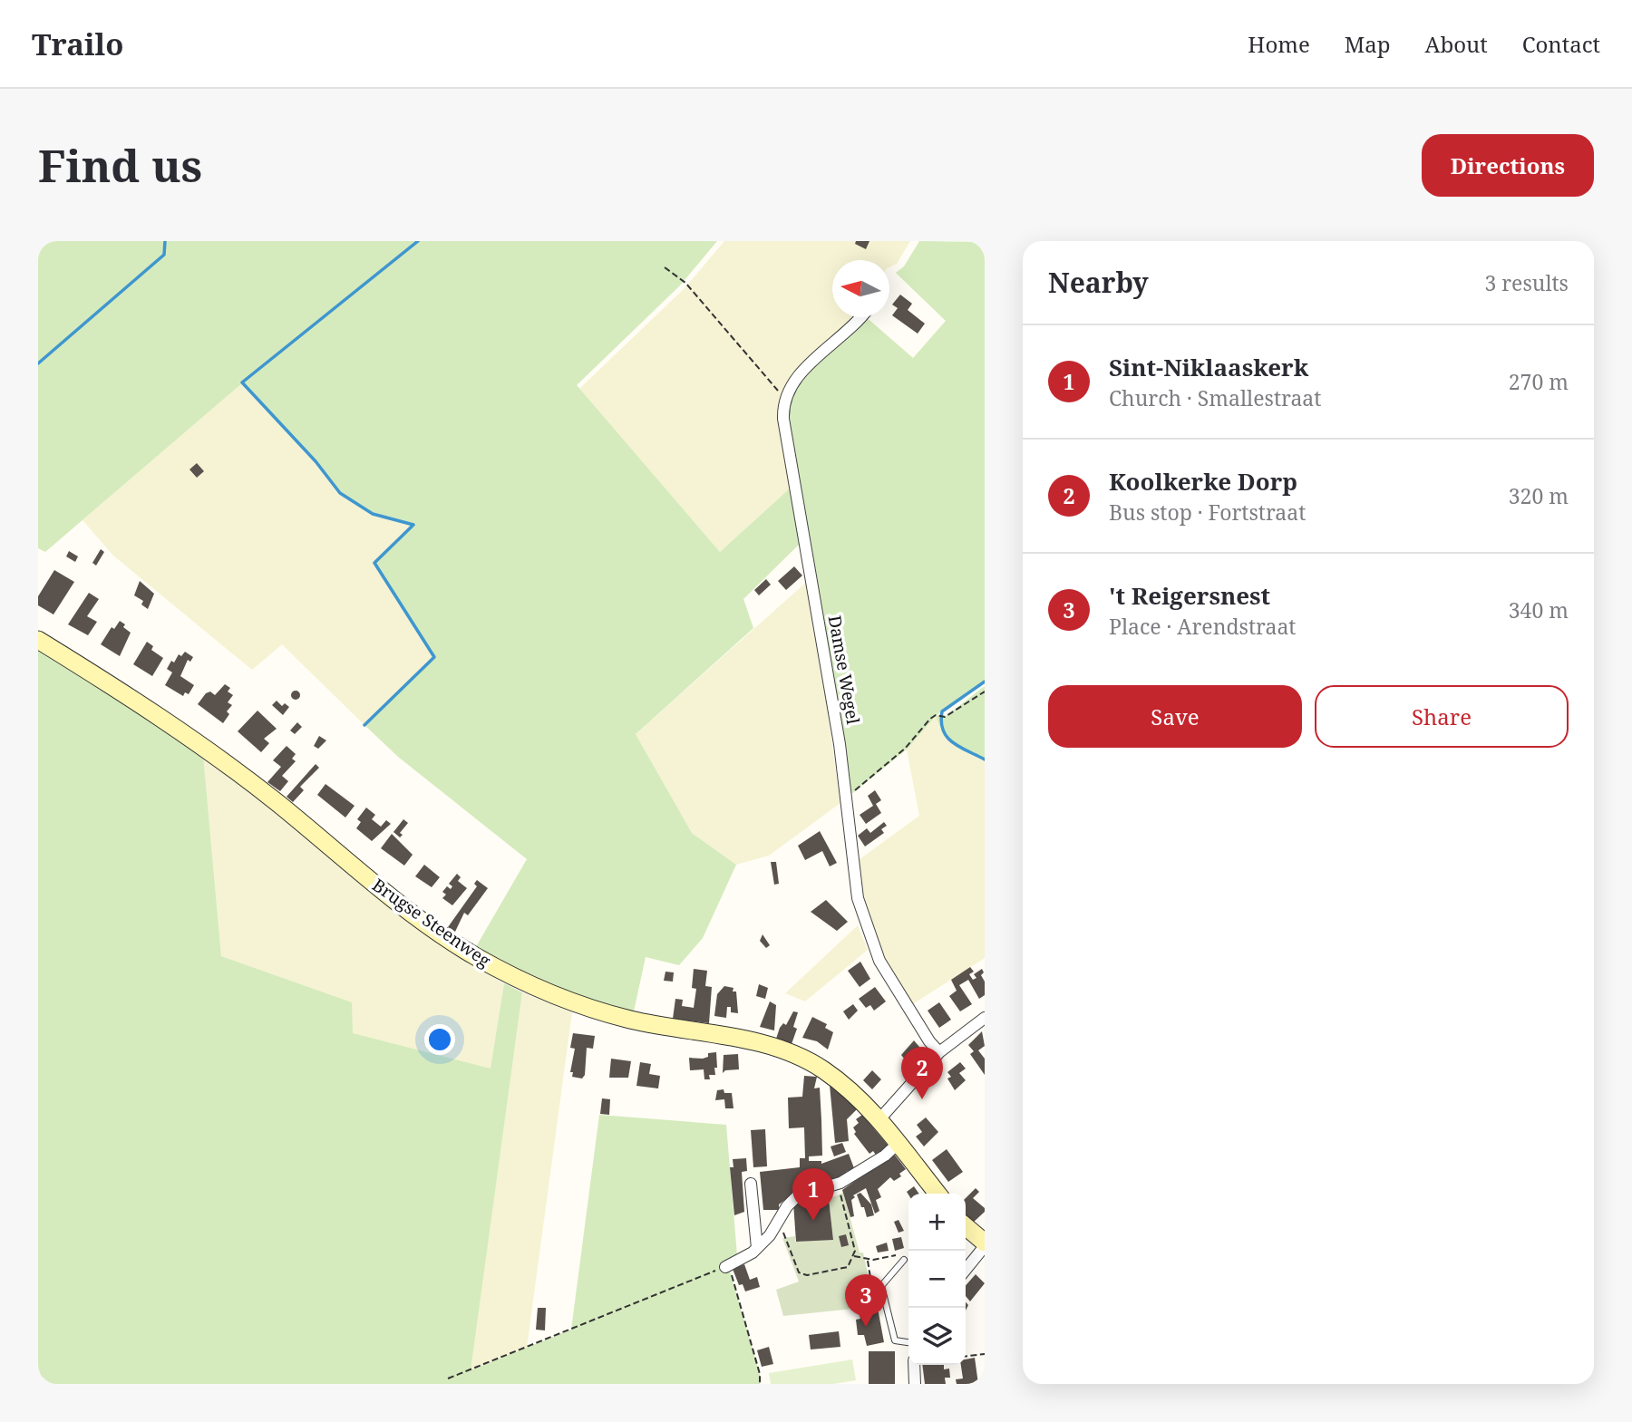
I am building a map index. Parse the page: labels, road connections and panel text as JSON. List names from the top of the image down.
{
  "streets": {
    "main road": ["Brugse Steenweg"],
    "street": ["Damse Wegel"]
  },
  "north": "left",
  "page": {
    "header": "Trailo",
    "nav": [
      "Home",
      "Map",
      "About",
      "Contact"
    ],
    "buttons": [
      "Directions",
      ["Save", "Share"]
    ],
    "title": "Find us",
    "heading": ["Nearby", "3 results"],
    "list": [
      {
        "mark": "1",
        "name": "Sint-Niklaaskerk",
        "note": "Church · Smallestraat",
        "value": "270 m"
      },
      {
        "mark": "2",
        "name": "Koolkerke Dorp",
        "note": "Bus stop · Fortstraat",
        "value": "320 m"
      },
      {
        "mark": "3",
        "name": "'t Reigersnest",
        "note": "Place · Arendstraat",
        "value": "340 m"
      }
    ],
    "pins": ["2", "1", "3"],
    "map_buttons": ["+", "−"]
  }
}
